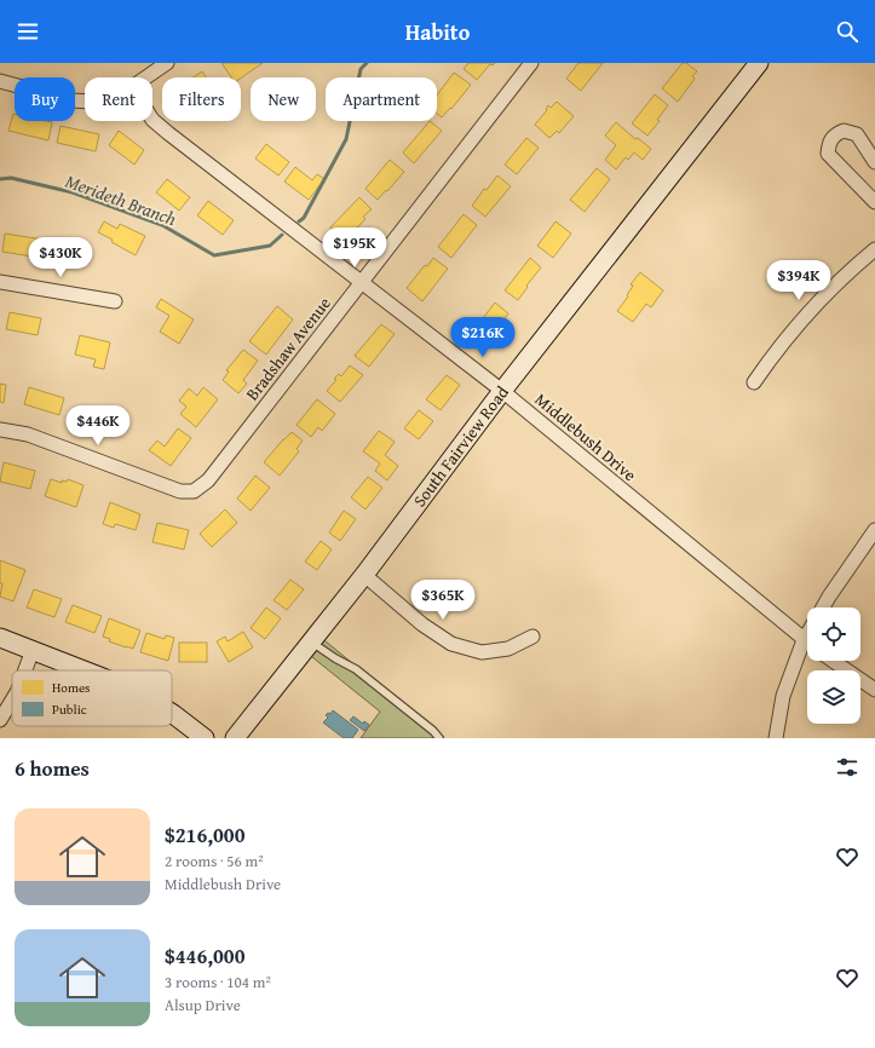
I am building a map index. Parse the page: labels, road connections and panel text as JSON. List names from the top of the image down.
{
  "streets": {
    "street": ["Bradshaw Avenue", "Middlebush Drive", "South Fairview Road"]
  },
  "crossings": [
    ["Bradshaw Avenue", "Middlebush Drive"],
    ["Middlebush Drive", "South Fairview Road"]
  ],
  "water": ["Merideth Branch"],
  "legend": ["Homes", "Public"],
  "page": {
    "header": "Habito",
    "chip": [
      "Buy",
      "Rent",
      "Filters",
      "New",
      "Apartment"
    ],
    "price": [
      "$195K",
      "$430K",
      "$394K",
      "$216K",
      "$446K",
      "$365K"
    ],
    "heading": "6 homes",
    "list": [
      {
        "name": "$216,000",
        "note": "2 rooms · 56 m² · Middlebush Drive"
      },
      {
        "name": "$446,000",
        "note": "3 rooms · 104 m² · Alsup Drive"
      }
    ]
  }
}
